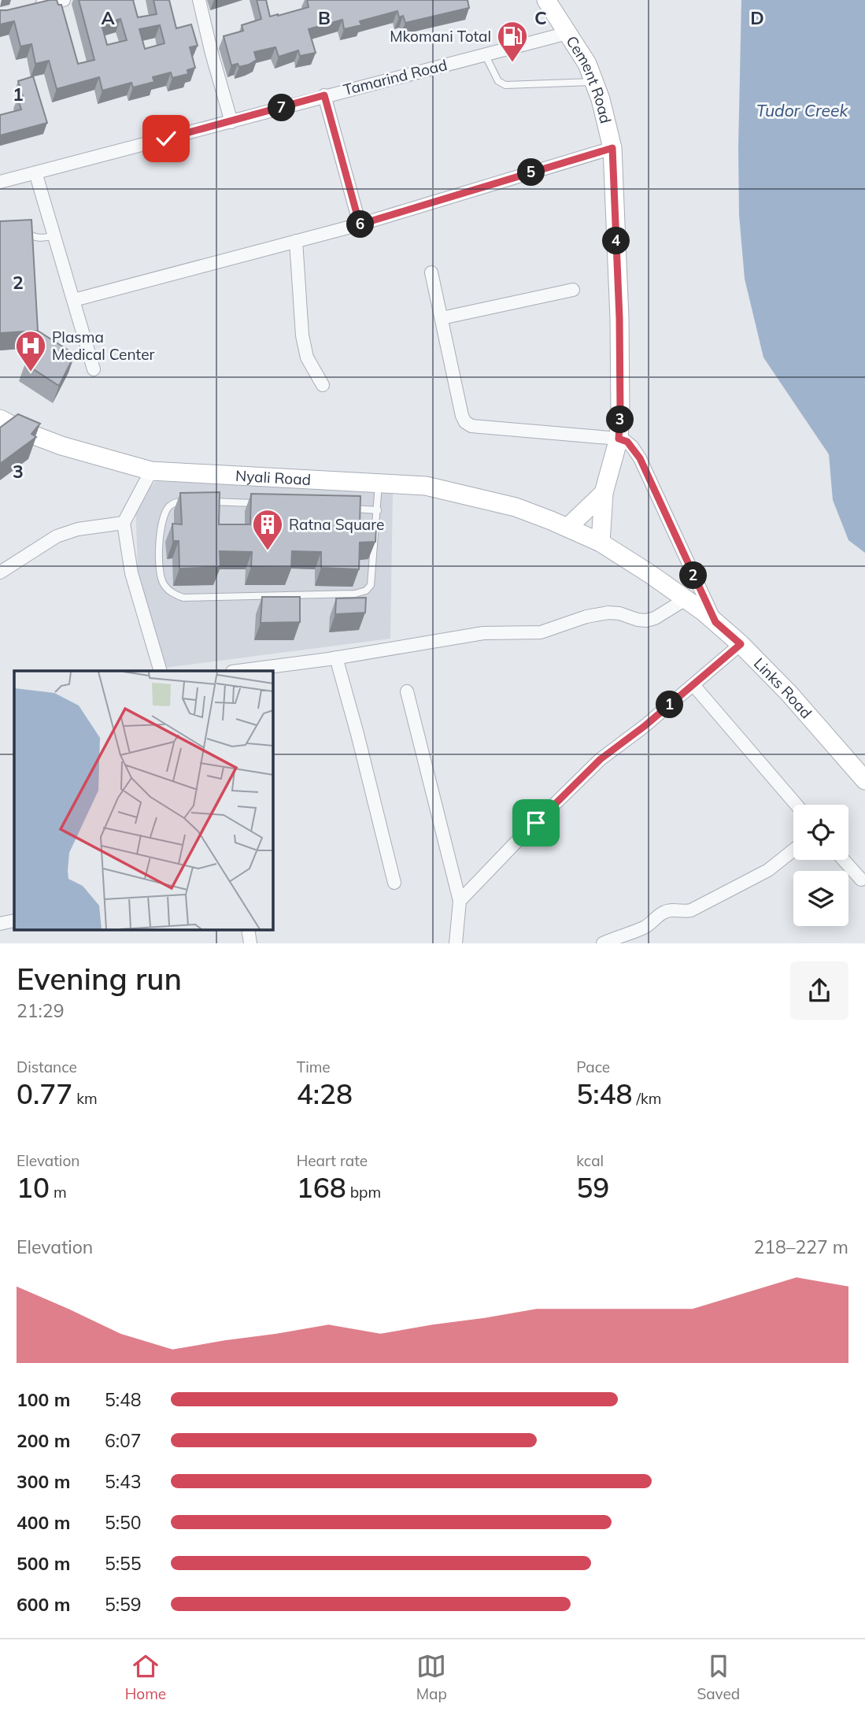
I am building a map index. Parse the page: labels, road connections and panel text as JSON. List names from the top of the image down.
{
  "streets": {
    "main road": ["Cement Road", "Nyali Road", "Links Road"],
    "street": ["Tamarind Road"]
  },
  "crossings": [
    ["Tamarind Road", "Cement Road"],
    ["Cement Road", "Links Road"],
    ["Nyali Road", "Links Road"]
  ],
  "water": ["Tudor Creek"],
  "places": {
    "fuel station": ["Mkomani Total"],
    "hospital": ["Plasma Medical Center"],
    "building": ["Ratna Square"]
  },
  "page": {
    "pins": [
      "7",
      "5",
      "6",
      "4",
      "3",
      "2",
      "1"
    ],
    "heading": ["Evening run", "21:29"],
    "stats": [
      ["Distance", "0.77 km"],
      ["Time", "4:28"],
      ["Pace", "5:48 /km"],
      ["Elevation", "10 m"],
      ["Heart rate", "168 bpm"],
      ["kcal", "59"]
    ],
    "chart": ["Elevation", "218–227 m"],
    "list": [
      {
        "name": "100 m",
        "note": "5:48"
      },
      {
        "name": "200 m",
        "note": "6:07"
      },
      {
        "name": "300 m",
        "note": "5:43"
      },
      {
        "name": "400 m",
        "note": "5:50"
      },
      {
        "name": "500 m",
        "note": "5:55"
      },
      {
        "name": "600 m",
        "note": "5:59"
      }
    ],
    "tabs": ["Home", "Map", "Saved"]
  },
  "grid": {
    "columns": [
      "A",
      "B",
      "C",
      "D"
    ],
    "rows": ["1", "2", "3"]
  }
}
